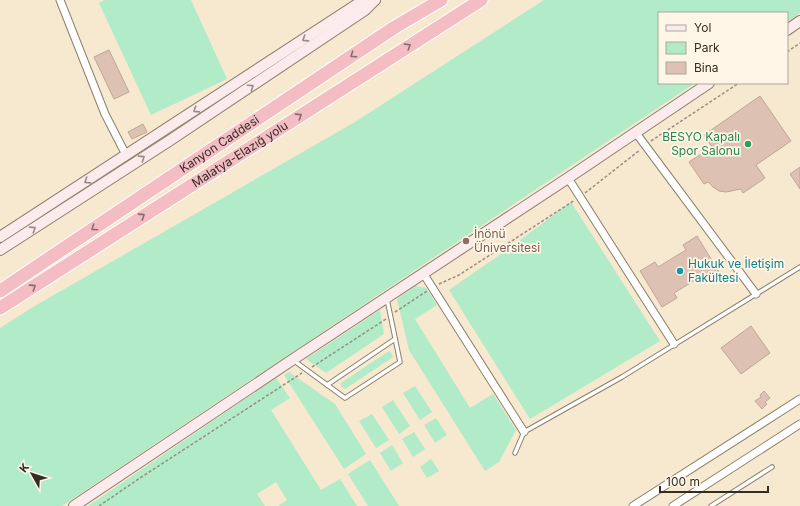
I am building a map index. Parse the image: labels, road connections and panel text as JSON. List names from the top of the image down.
{
  "streets": {
    "highway": ["Kanyon Caddesi", "Malatya-Elazığ yolu"]
  },
  "one_way": ["Kanyon Caddesi", "Malatya-Elazığ yolu"],
  "places": ["BESYO Kapalı Spor Salonu", "İnönü Üniversitesi", "Hukuk ve İletişim Fakültesi"],
  "legend": ["Yol", "Park", "Bina"],
  "scale_bar": "100 m",
  "north": "top left"
}
